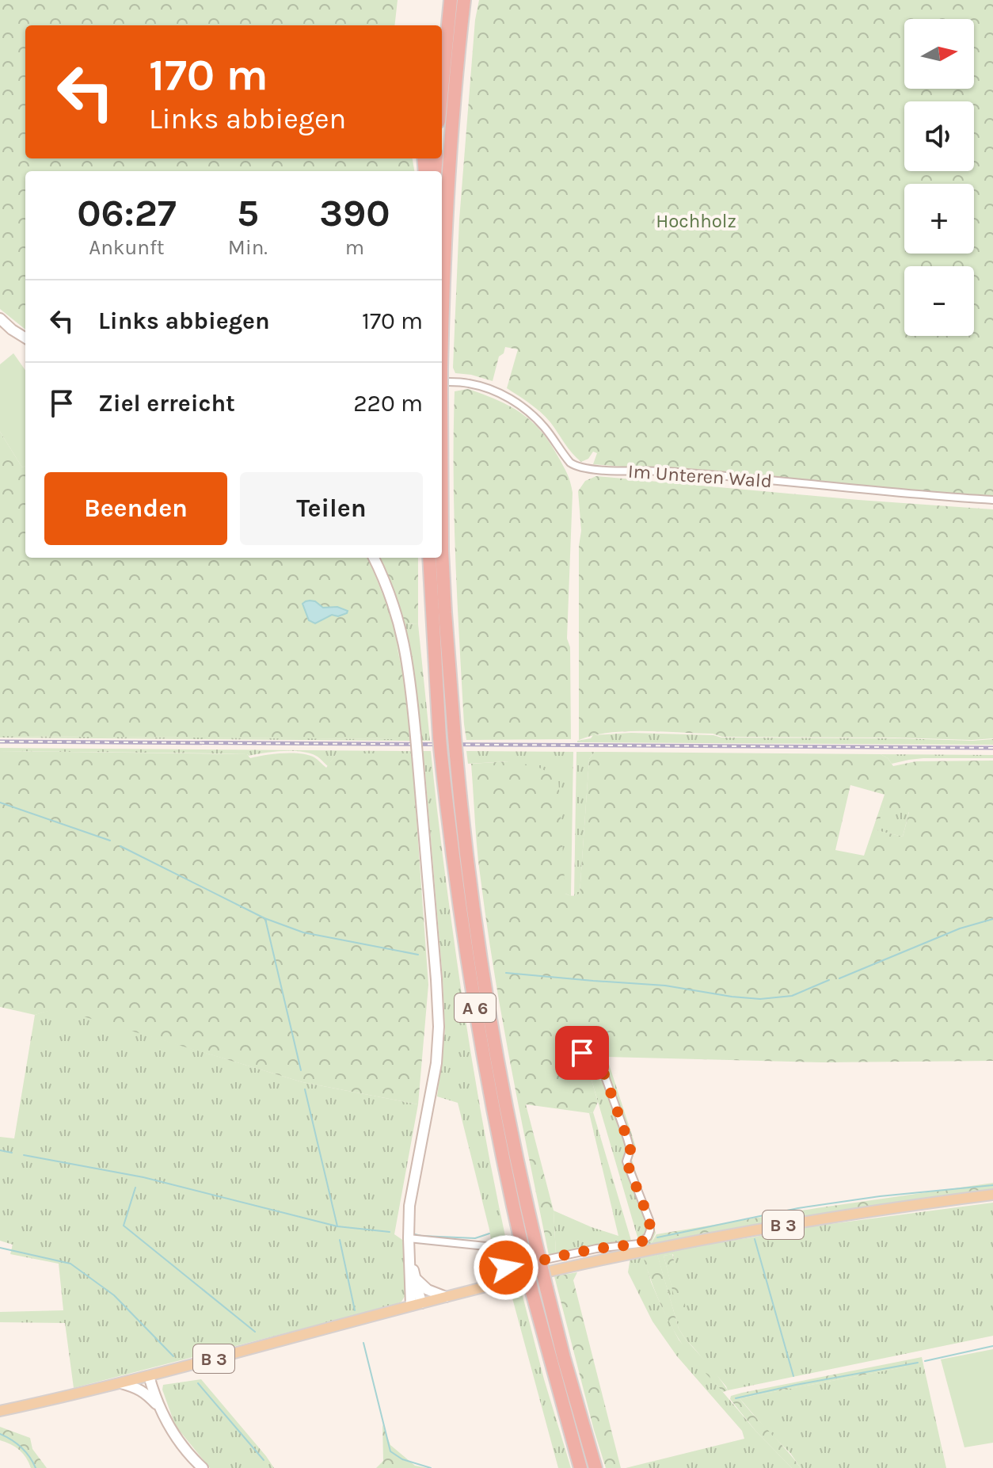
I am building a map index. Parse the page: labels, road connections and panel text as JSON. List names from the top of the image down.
{
  "streets": {
    "highway": ["A 6"],
    "main road": ["B 3"],
    "street": ["Im Unteren Wald"]
  },
  "parks": ["Hochholz"],
  "north": "right",
  "page": {
    "map_buttons": ["+", "−"],
    "turn": ["170 m", "Links abbiegen"],
    "eta": [
      "06:27",
      "Ankunft",
      "5",
      "Min.",
      "390",
      "m"
    ],
    "list": [
      {
        "name": "Links abbiegen",
        "value": "170 m"
      },
      {
        "name": "Ziel erreicht",
        "value": "220 m"
      }
    ],
    "buttons": ["Beenden", "Teilen"]
  }
}
